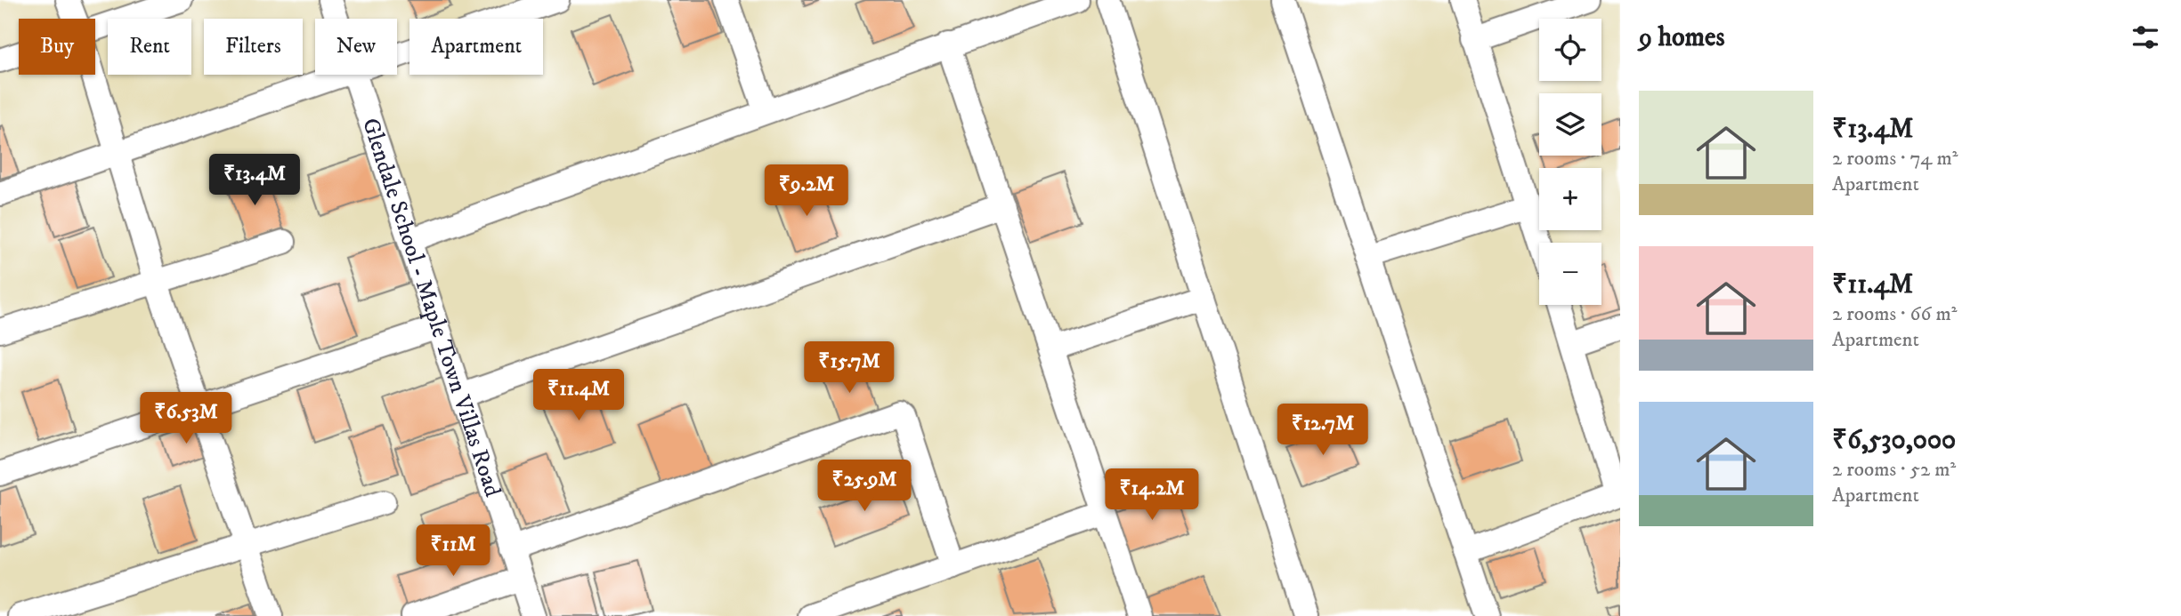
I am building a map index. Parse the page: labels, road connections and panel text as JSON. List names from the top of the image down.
{
  "streets": {
    "street": ["Glendale School - Maple Town Villas Road"]
  },
  "page": {
    "heading": "9 homes",
    "map_buttons": ["+", "−"],
    "chip": [
      "Buy",
      "Rent",
      "Filters",
      "New",
      "Apartment"
    ],
    "list": [
      {
        "name": "₹13.4M",
        "note": "2 rooms · 74 m² · Apartment"
      },
      {
        "name": "₹11.4M",
        "note": "2 rooms · 66 m² · Apartment"
      },
      {
        "name": "₹6,530,000",
        "note": "2 rooms · 52 m² · Apartment"
      }
    ],
    "price": [
      "₹13.4M",
      "₹9.2M",
      "₹15.7M",
      "₹11.4M",
      "₹6.53M",
      "₹12.7M",
      "₹25.9M",
      "₹14.2M",
      "₹11M"
    ]
  }
}
